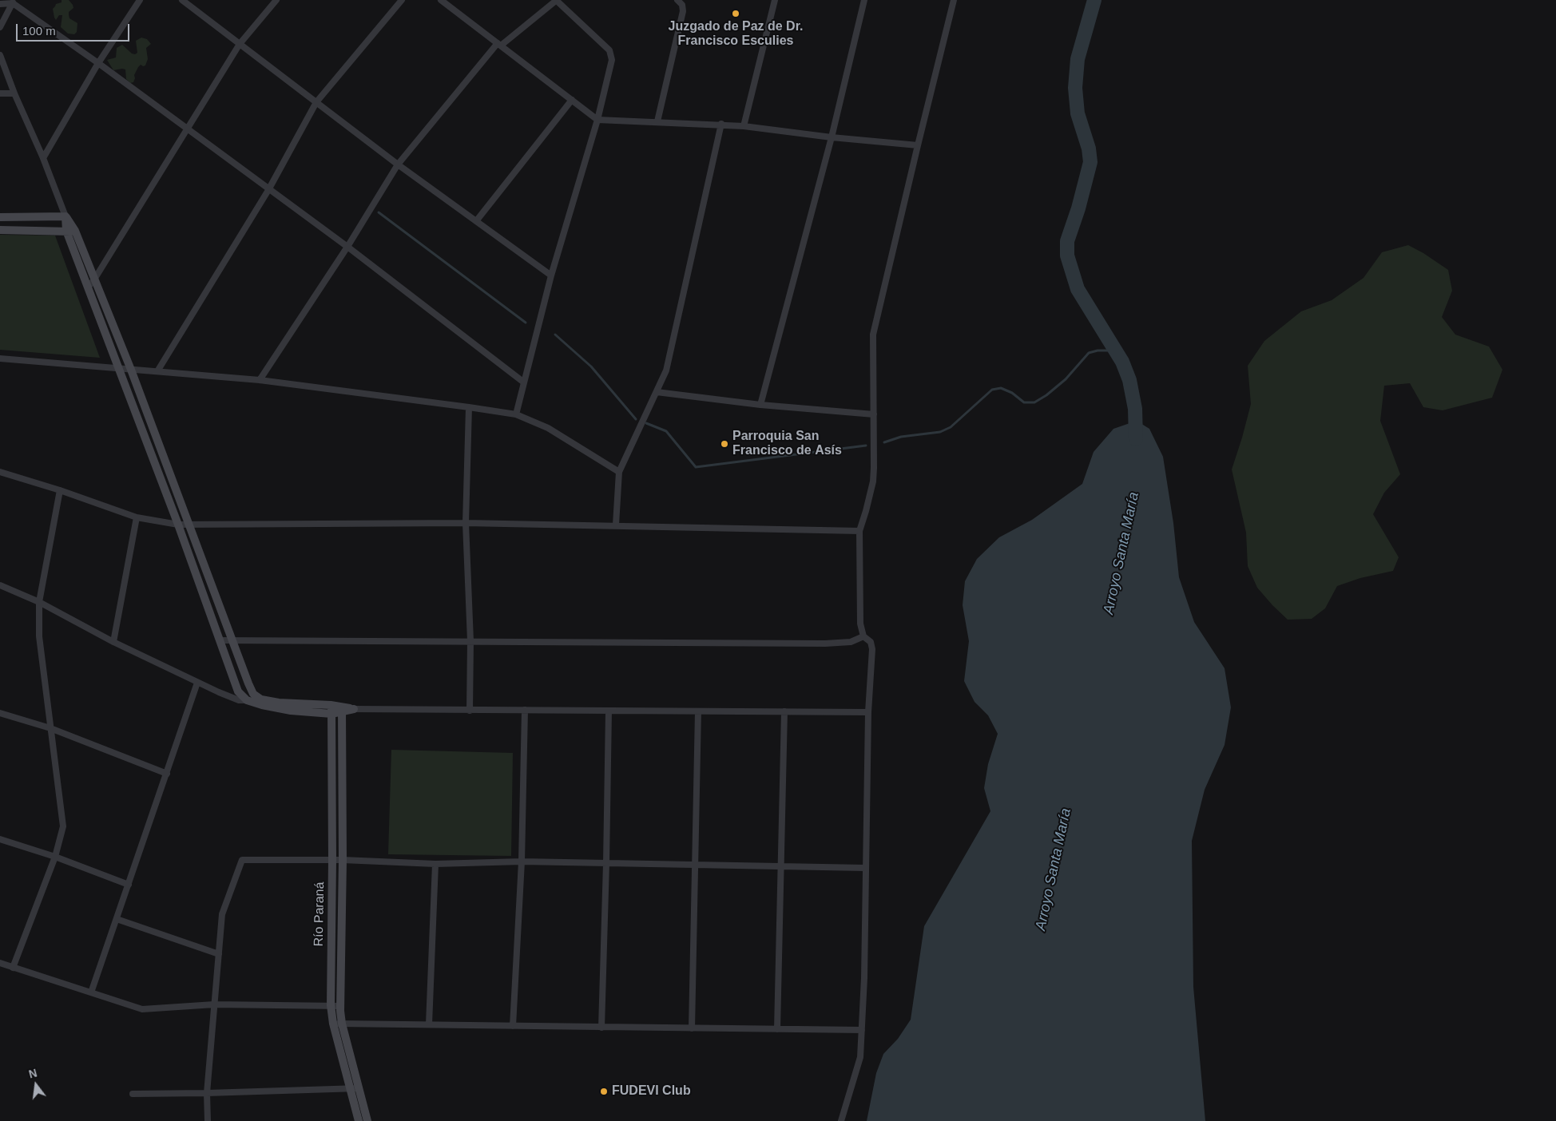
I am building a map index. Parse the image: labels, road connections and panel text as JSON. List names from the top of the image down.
{
  "streets": {
    "street": ["Río Paraná"]
  },
  "water": ["Arroyo Santa María"],
  "places": ["Juzgado de Paz de Dr. Francisco Esculies", "Parroquia San Francisco de Asís", "FUDEVI Club"],
  "scale_bar": "100 m",
  "north": "top"
}
